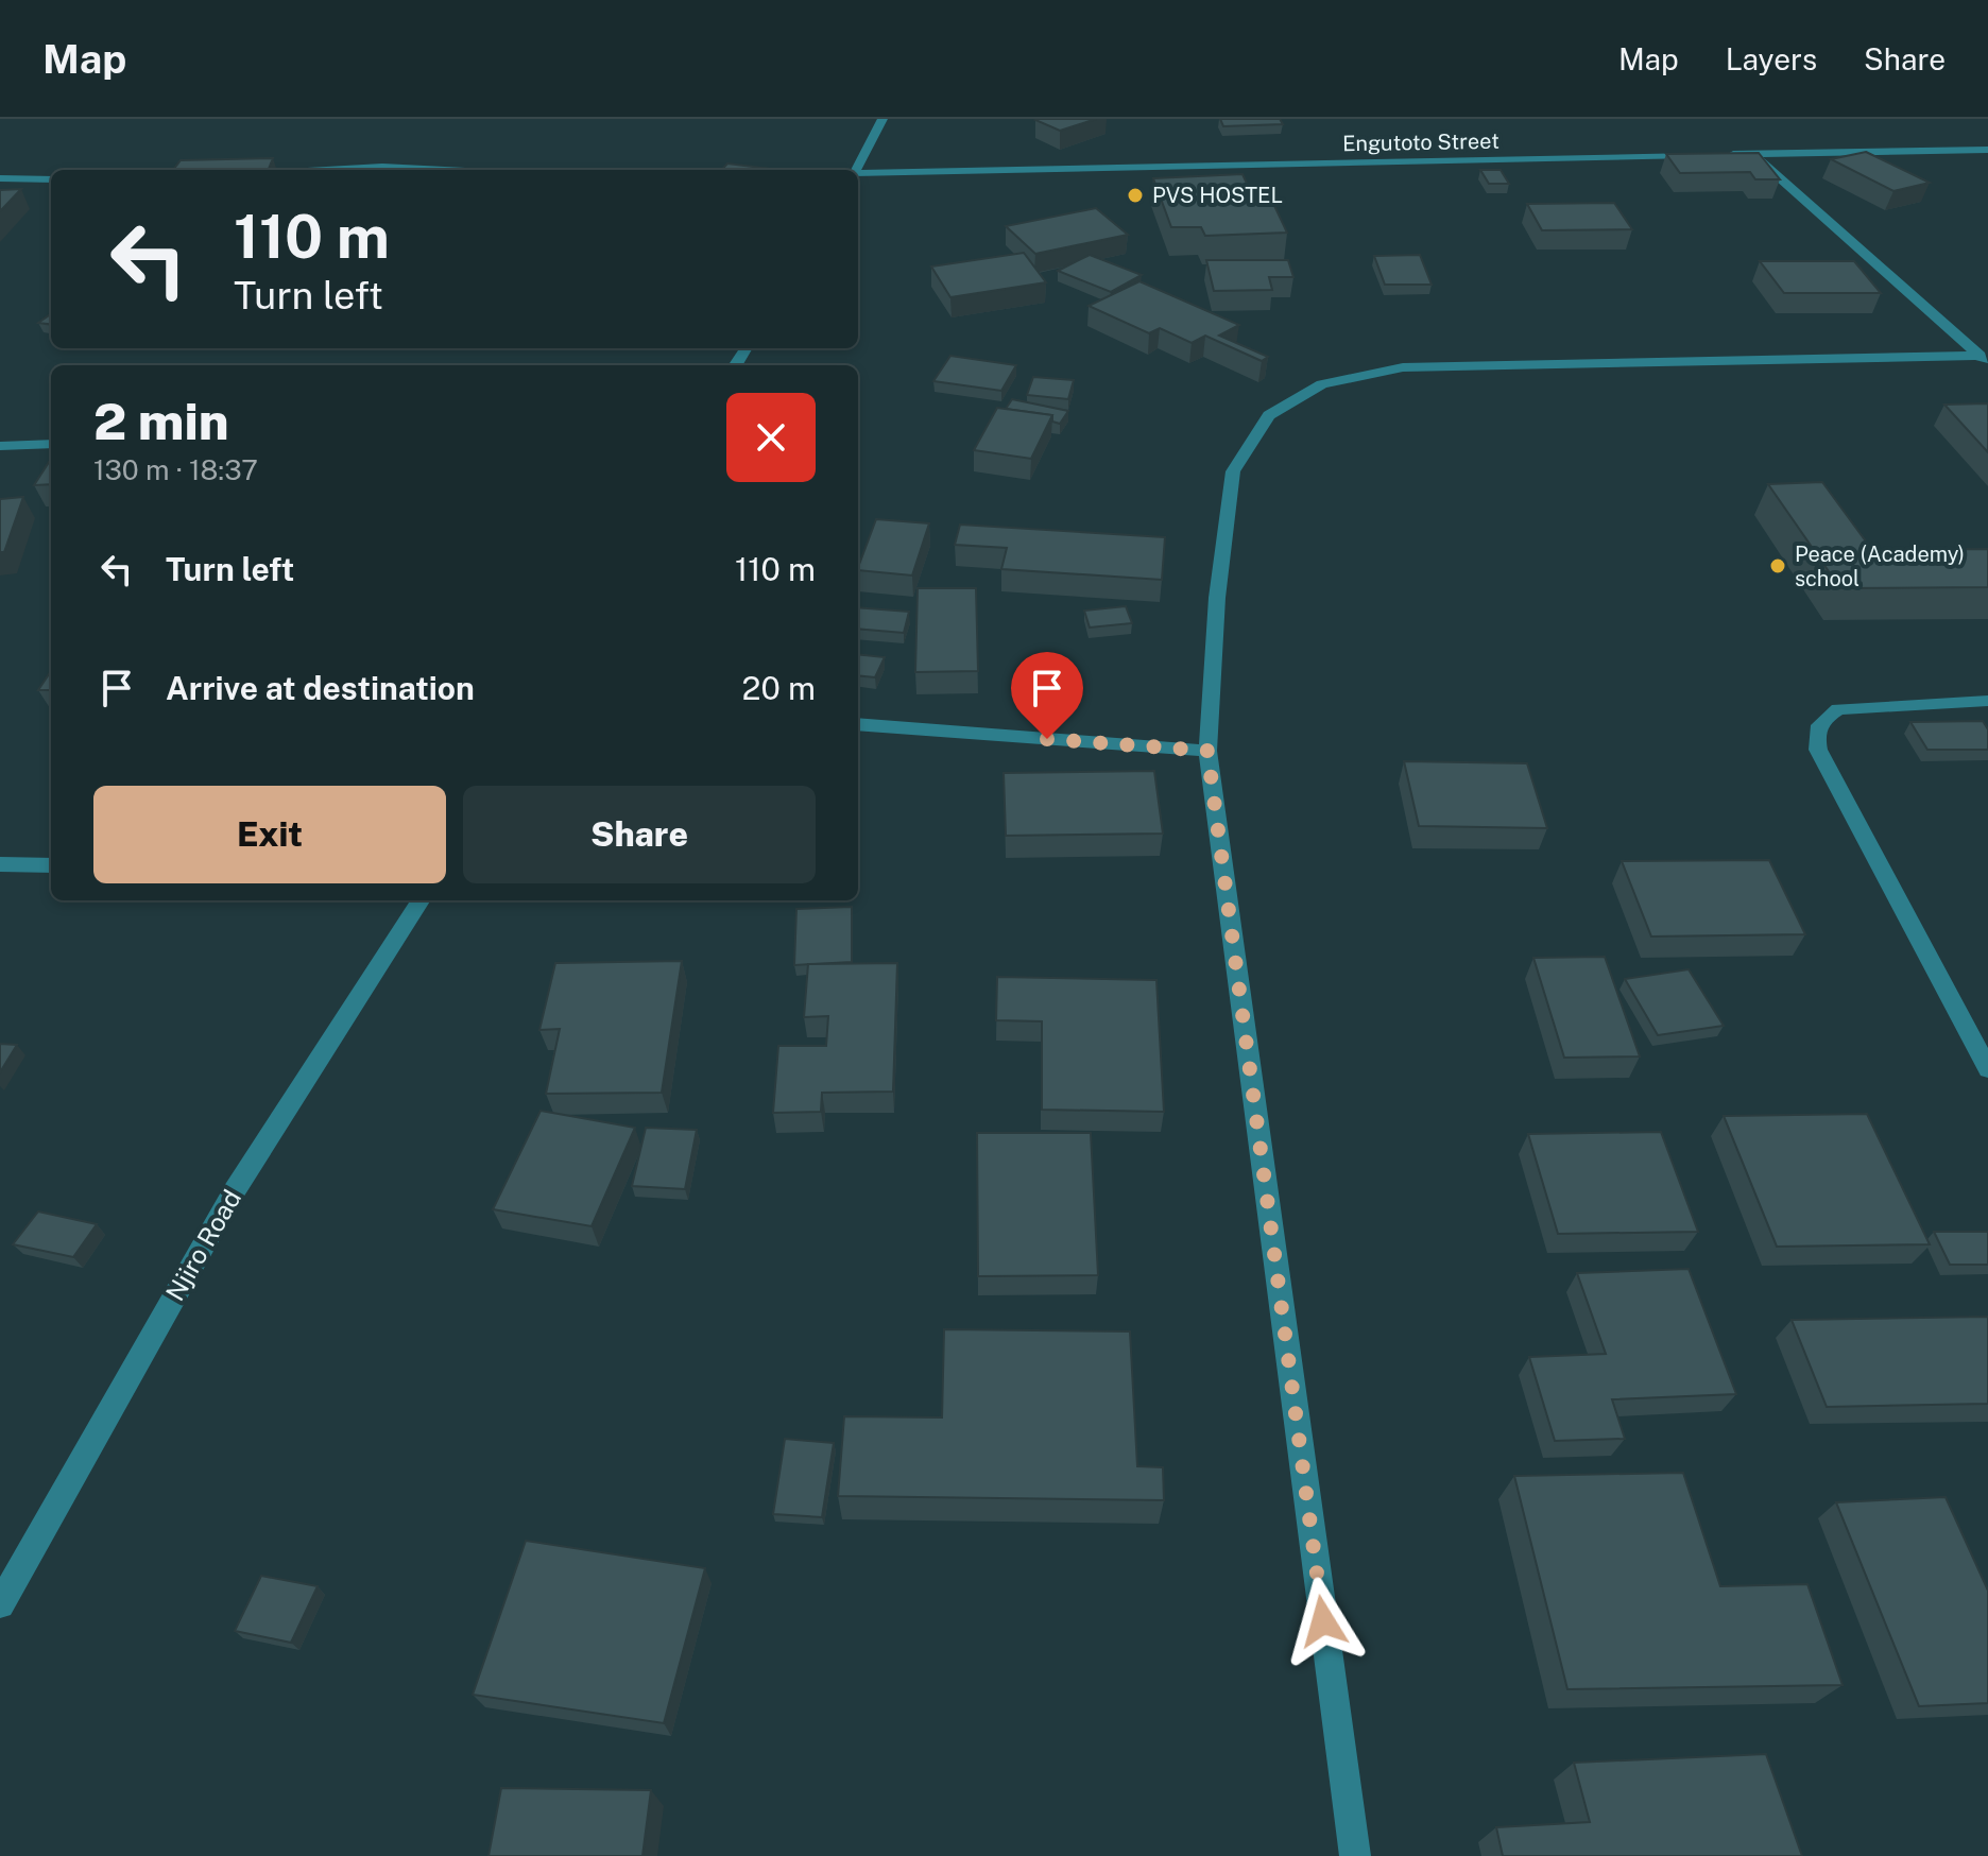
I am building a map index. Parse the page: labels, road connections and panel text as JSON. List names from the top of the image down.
{
  "streets": {
    "street": ["Engutoto Street", "Njiro Road"]
  },
  "places": ["PVS HOSTEL", "Peace (Academy) school"],
  "page": {
    "header": "Map",
    "nav": ["Map", "Layers", "Share"],
    "turn": ["110 m", "Turn left"],
    "heading": ["2 min", "130 m · 18:37"],
    "list": [
      {
        "name": "Turn left",
        "value": "110 m"
      },
      {
        "name": "Arrive at destination",
        "value": "20 m"
      }
    ],
    "buttons": ["Exit", "Share"]
  }
}
